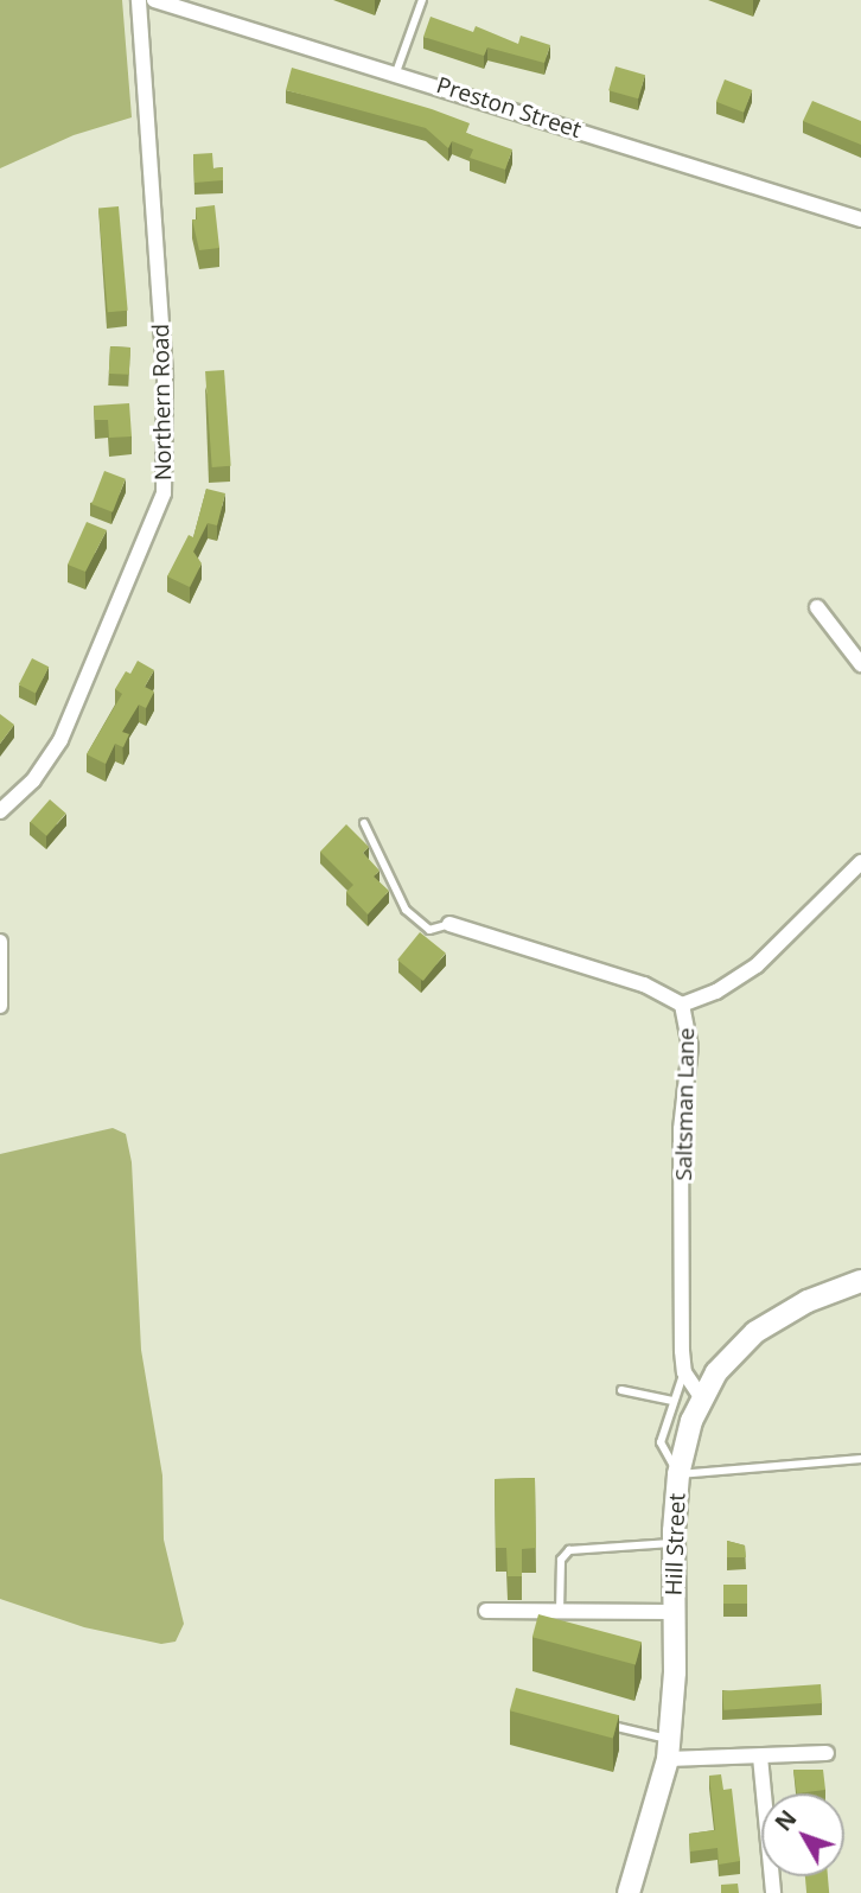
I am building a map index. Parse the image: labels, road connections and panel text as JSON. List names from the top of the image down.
{
  "streets": {
    "street": [
      "Preston Street",
      "Northern Road",
      "Saltsman Lane",
      "Hill Street"
    ]
  },
  "north": "top left"
}
